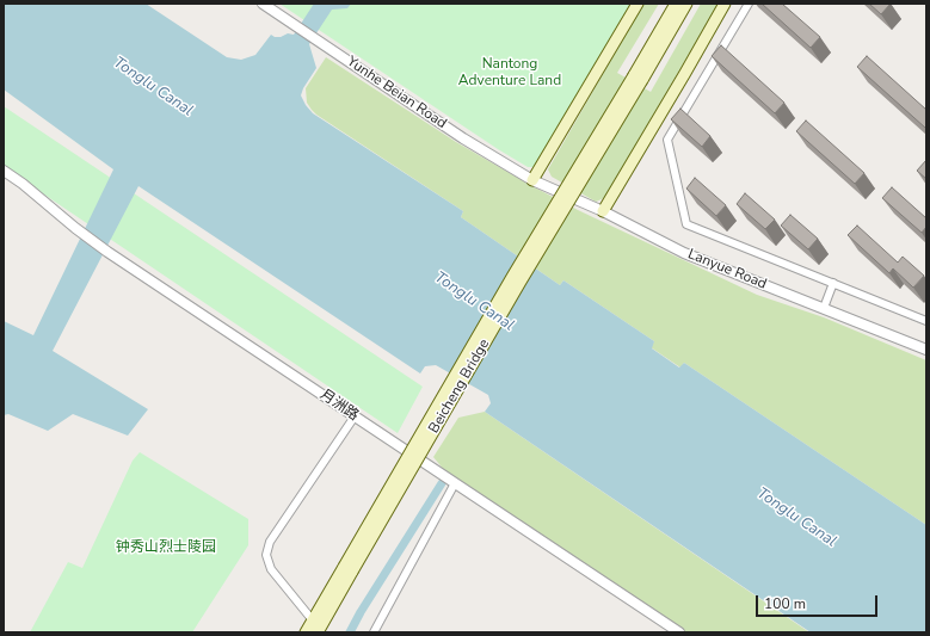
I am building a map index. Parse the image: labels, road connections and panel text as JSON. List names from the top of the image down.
{
  "streets": {
    "main road": ["Beicheng Bridge"],
    "street": ["Yunhe Beian Road", "Lanyue Road", "月洲路"]
  },
  "crossings": [
    ["Yunhe Beian Road", "Lanyue Road"]
  ],
  "water": ["Tonglu Canal"],
  "parks": ["Nantong Adventure Land", "钟秀山烈士陵园"],
  "scale_bar": "100 m"
}
